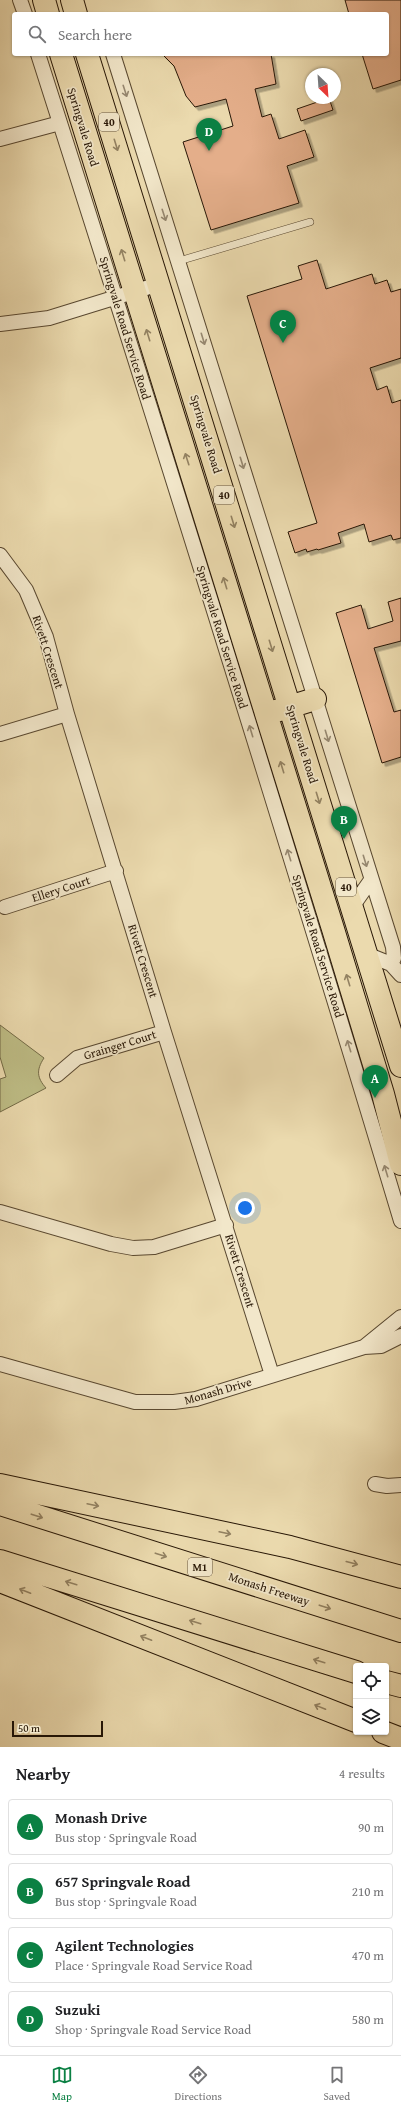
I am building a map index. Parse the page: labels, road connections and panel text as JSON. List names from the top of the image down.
{
  "streets": {
    "highway": [
      "40",
      "Springvale Road",
      "M1",
      "Monash Freeway"
    ],
    "street": [
      "Springvale Road Service Road",
      "Rivett Crescent",
      "Ellery Court",
      "Grainger Court",
      "Monash Drive"
    ]
  },
  "crossings": [
    ["Springvale Road", "Springvale Road Service Road"],
    ["Rivett Crescent", "Ellery Court"],
    ["Rivett Crescent", "Grainger Court"],
    ["Rivett Crescent", "Monash Drive"]
  ],
  "scale_bar": "50 m",
  "north": "bottom right",
  "page": {
    "search": "Search here",
    "pins": [
      "D",
      "C",
      "B",
      "A"
    ],
    "scale": "50 m",
    "heading": ["Nearby", "4 results"],
    "list": [
      {
        "mark": "A",
        "name": "Monash Drive",
        "note": "Bus stop · Springvale Road",
        "value": "90 m"
      },
      {
        "mark": "B",
        "name": "657 Springvale Road",
        "note": "Bus stop · Springvale Road",
        "value": "210 m"
      },
      {
        "mark": "C",
        "name": "Agilent Technologies",
        "note": "Place · Springvale Road Service Road",
        "value": "470 m"
      },
      {
        "mark": "D",
        "name": "Suzuki",
        "note": "Shop · Springvale Road Service Road",
        "value": "580 m"
      }
    ],
    "nav": ["Map", "Directions", "Saved"]
  }
}
